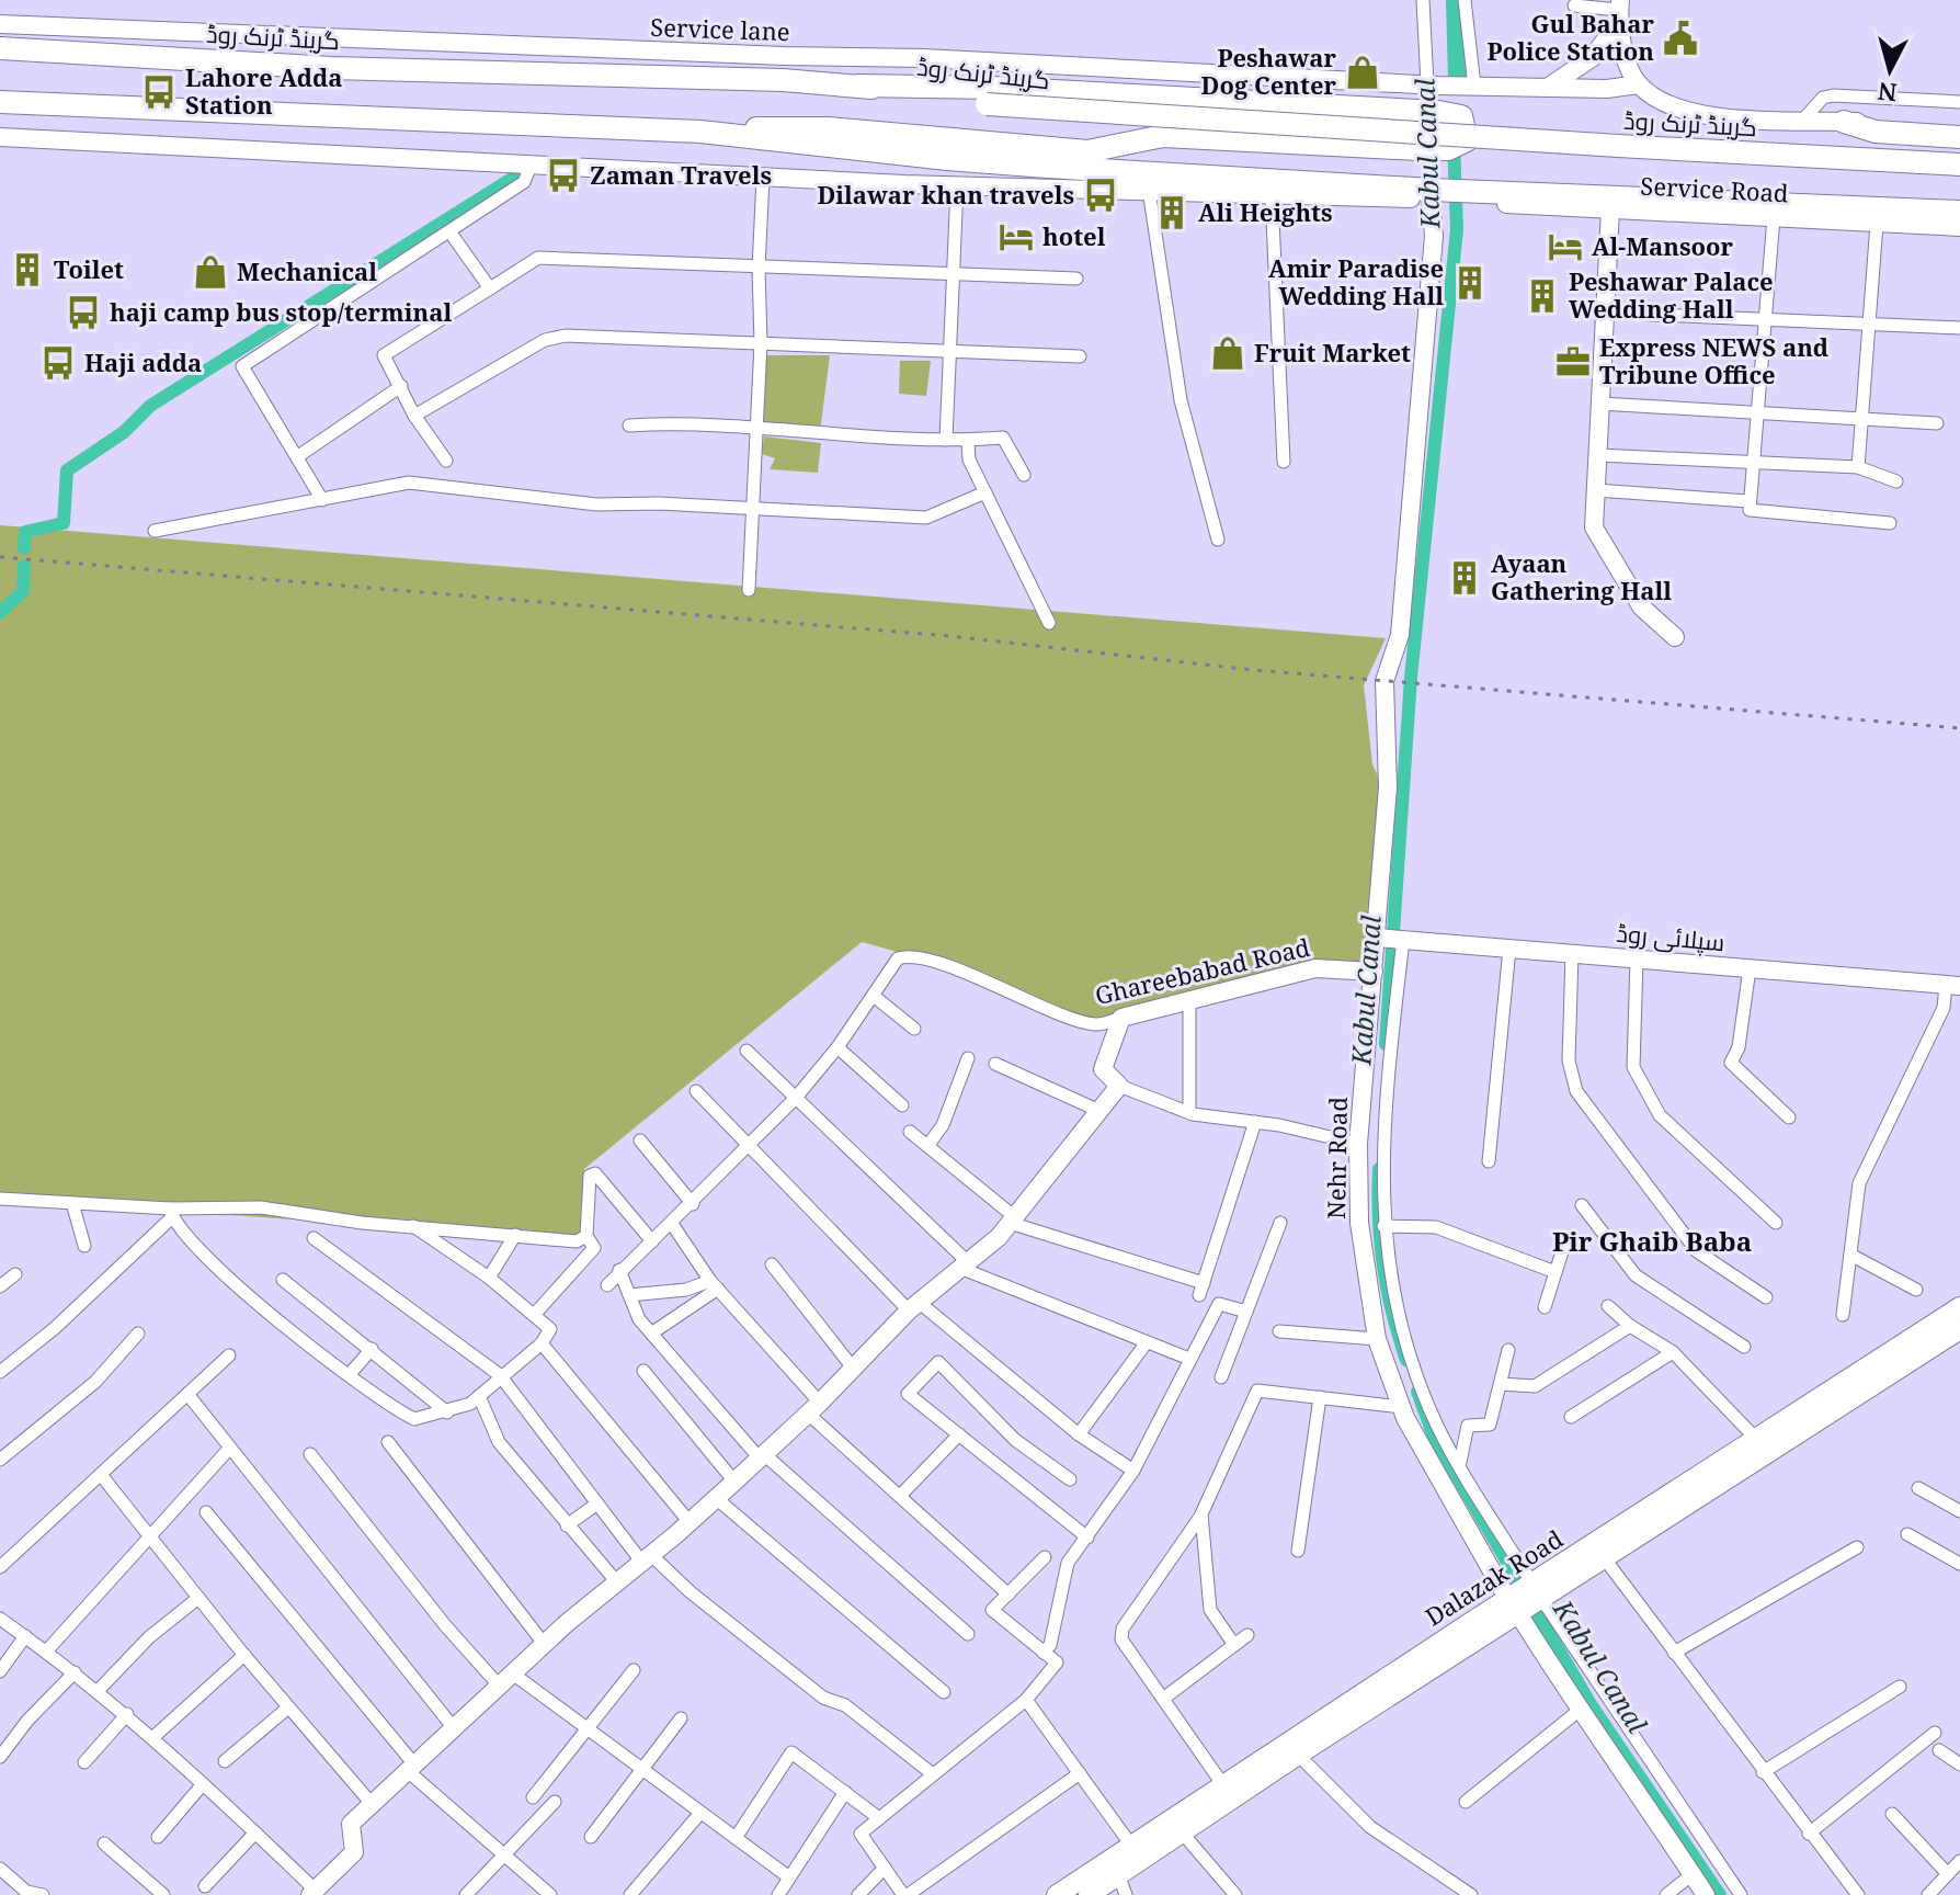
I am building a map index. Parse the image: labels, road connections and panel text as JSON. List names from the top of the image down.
{
  "streets": {
    "highway": ["گرینڈ ٹرنک روڈ"],
    "main road": ["Dalazak Road"],
    "street": [
      "Service lane",
      "Service Road",
      "سپلائی روڈ",
      "Ghareebabad Road",
      "Nehr Road"
    ]
  },
  "crossings": [
    ["سپلائی روڈ", "Nehr Road"],
    ["Ghareebabad Road", "Nehr Road"],
    ["Nehr Road", "Dalazak Road"]
  ],
  "districts": ["Pir Ghaib Baba"],
  "water": ["Kabul Canal"],
  "places": {
    "public building": ["Gul Bahar Police Station"],
    "shop": ["Peshawar Dog Center", "Mechanical", "Fruit Market"],
    "bus stop": [
      "Lahore Adda Station",
      "Zaman Travels",
      "Dilawar khan travels",
      "haji camp bus stop/terminal",
      "Haji adda"
    ],
    "building": [
      "Ali Heights",
      "Toilet",
      "Amir Paradise Wedding Hall",
      "Peshawar Palace Wedding Hall",
      "Ayaan Gathering Hall"
    ],
    "hotel": ["hotel", "Al-Mansoor"],
    "office": ["Express NEWS and Tribune Office"]
  },
  "north": "bottom"
}
